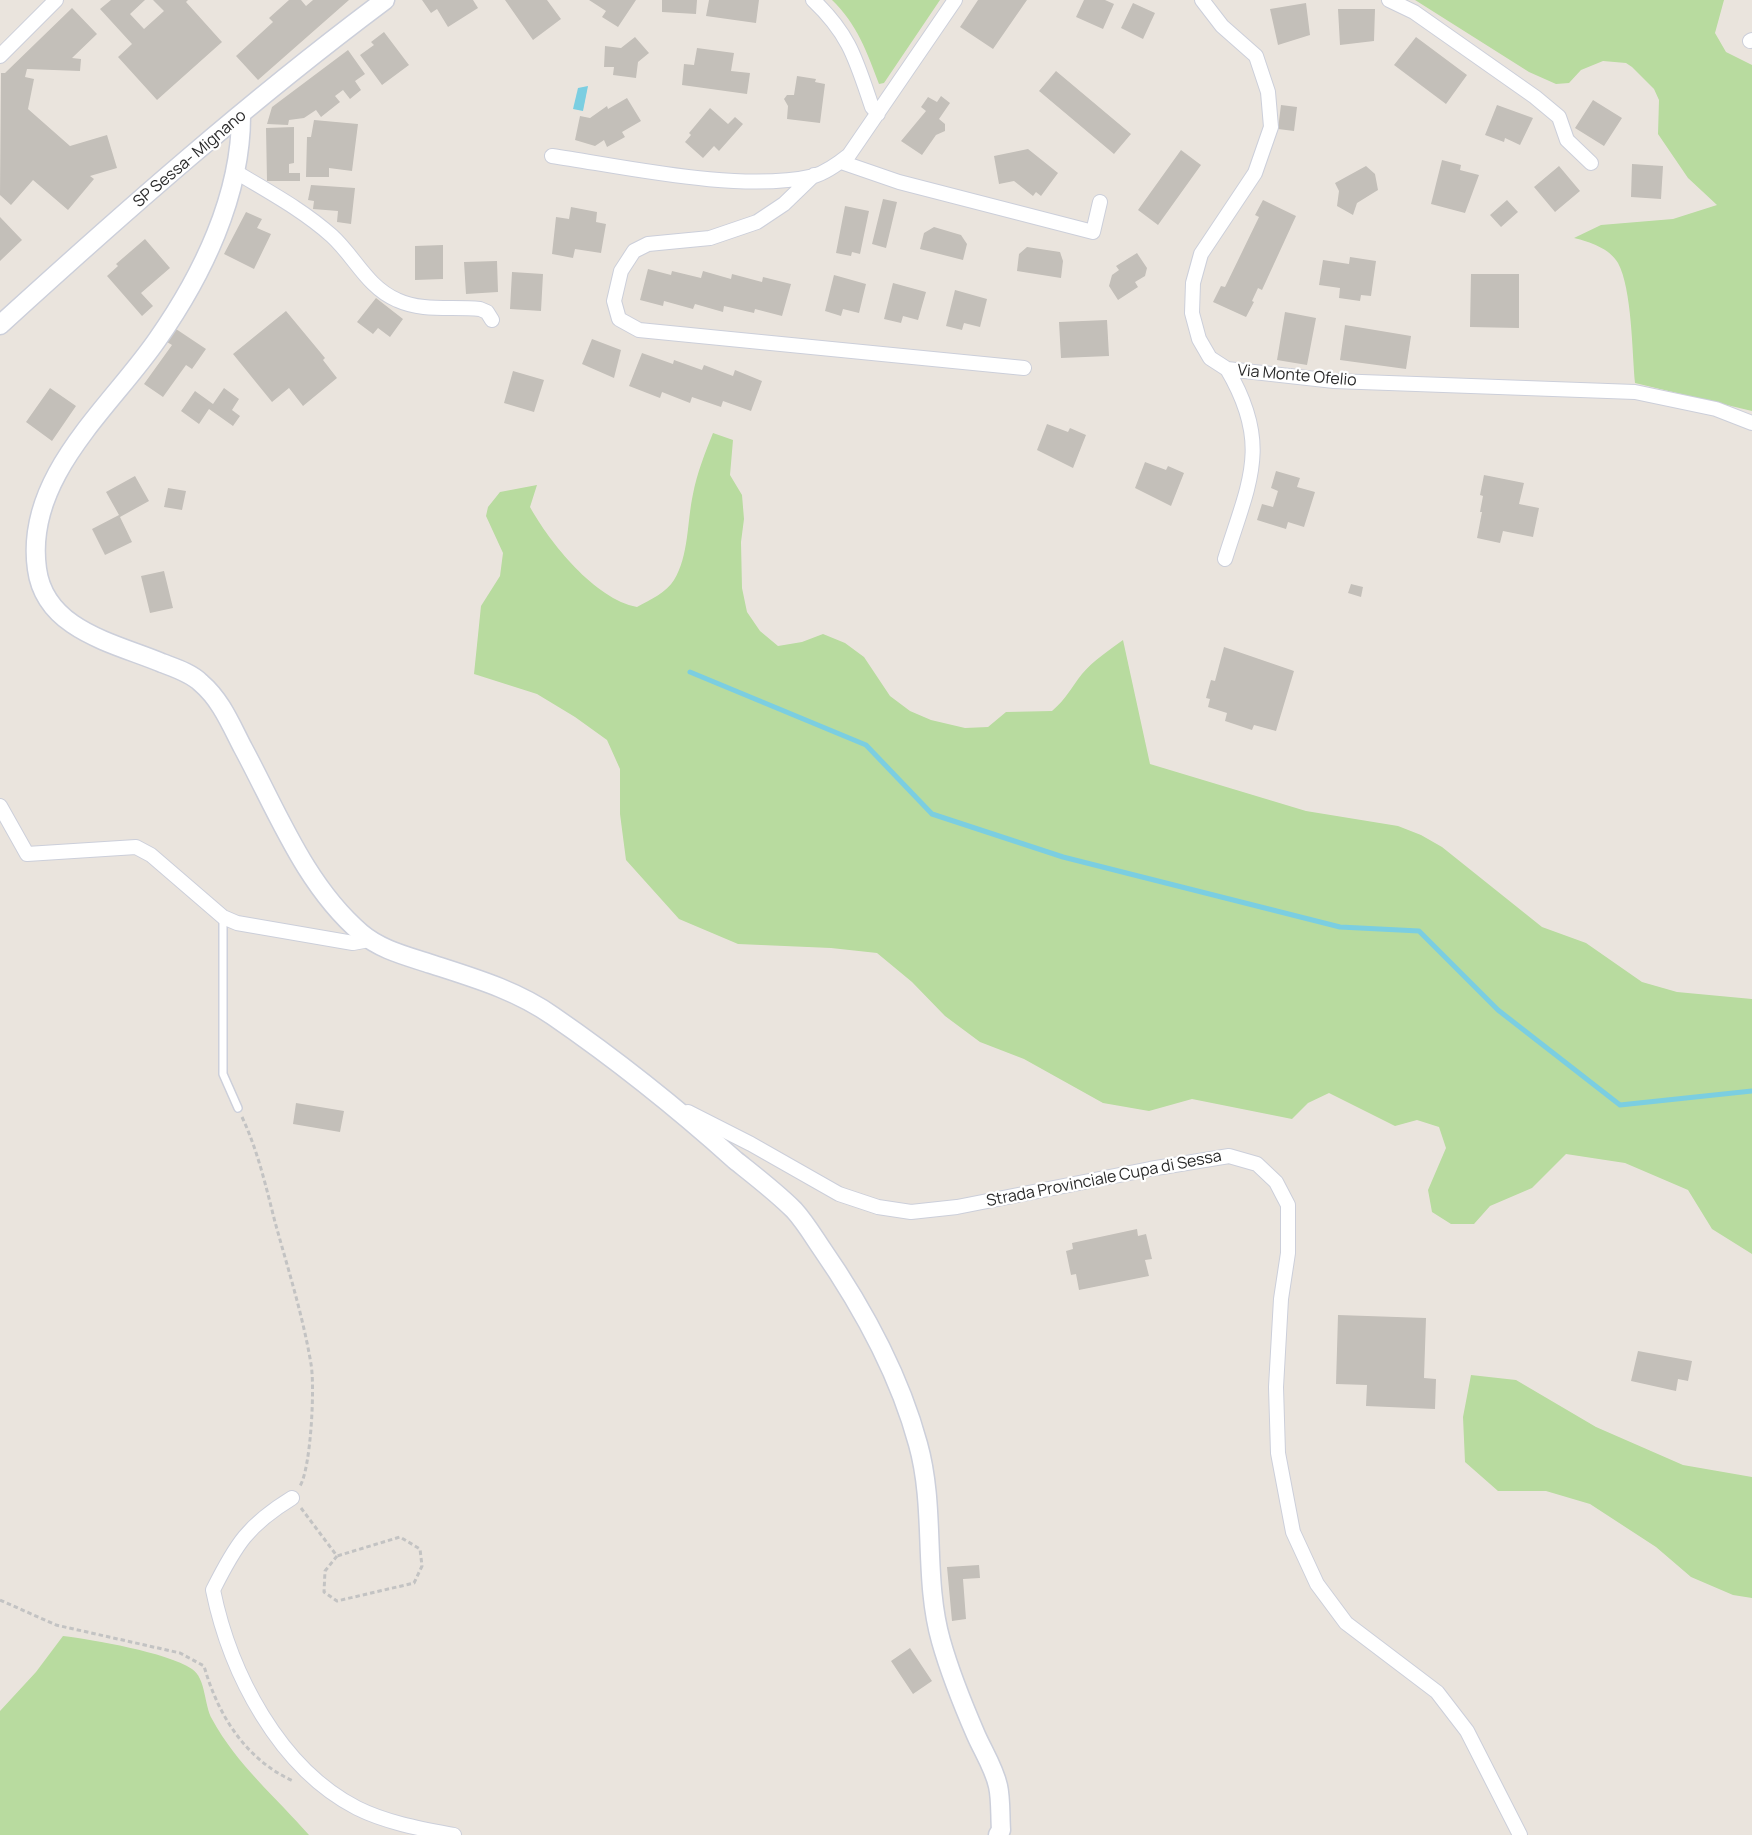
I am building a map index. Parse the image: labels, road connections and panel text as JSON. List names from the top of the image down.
{
  "streets": {
    "street": ["SP Sessa- Mignano", "Via Monte Ofelio", "Strada Provinciale Cupa di Sessa"]
  }
}
